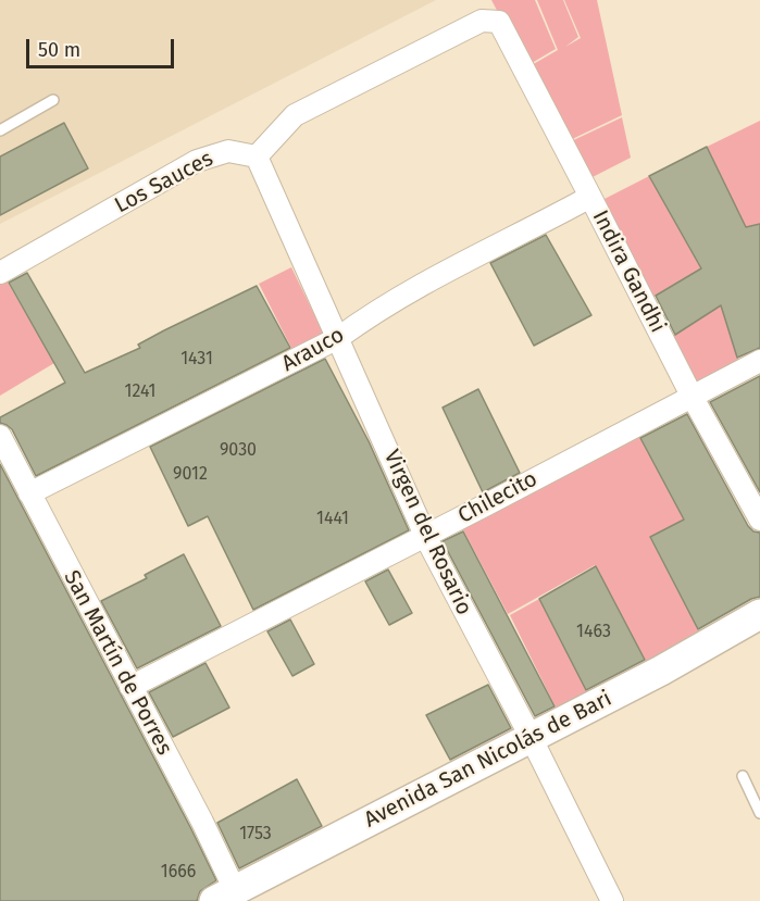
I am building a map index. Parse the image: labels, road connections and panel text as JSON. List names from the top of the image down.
{
  "streets": {
    "street": [
      "Los Sauces",
      "Indira Gandhi",
      "Arauco",
      "Chilecito",
      "Virgen del Rosario",
      "San Martín de Porres",
      "Avenida San Nicolás de Bari"
    ]
  },
  "crossings": [
    ["Los Sauces", "Indira Gandhi"],
    ["Los Sauces", "Virgen del Rosario"],
    ["Indira Gandhi", "Arauco"],
    ["Indira Gandhi", "Chilecito"],
    ["Indira Gandhi", "Virgen del Rosario"],
    ["Arauco", "Virgen del Rosario"],
    ["Arauco", "San Martín de Porres"],
    ["Chilecito", "Virgen del Rosario"],
    ["Chilecito", "San Martín de Porres"],
    ["Virgen del Rosario", "Avenida San Nicolás de Bari"],
    ["San Martín de Porres", "Avenida San Nicolás de Bari"]
  ],
  "house_numbers": [
    "1431",
    "1241",
    "9030",
    "9012",
    "1441",
    "1463",
    "1753",
    "1666"
  ],
  "scale_bar": "50 m"
}
